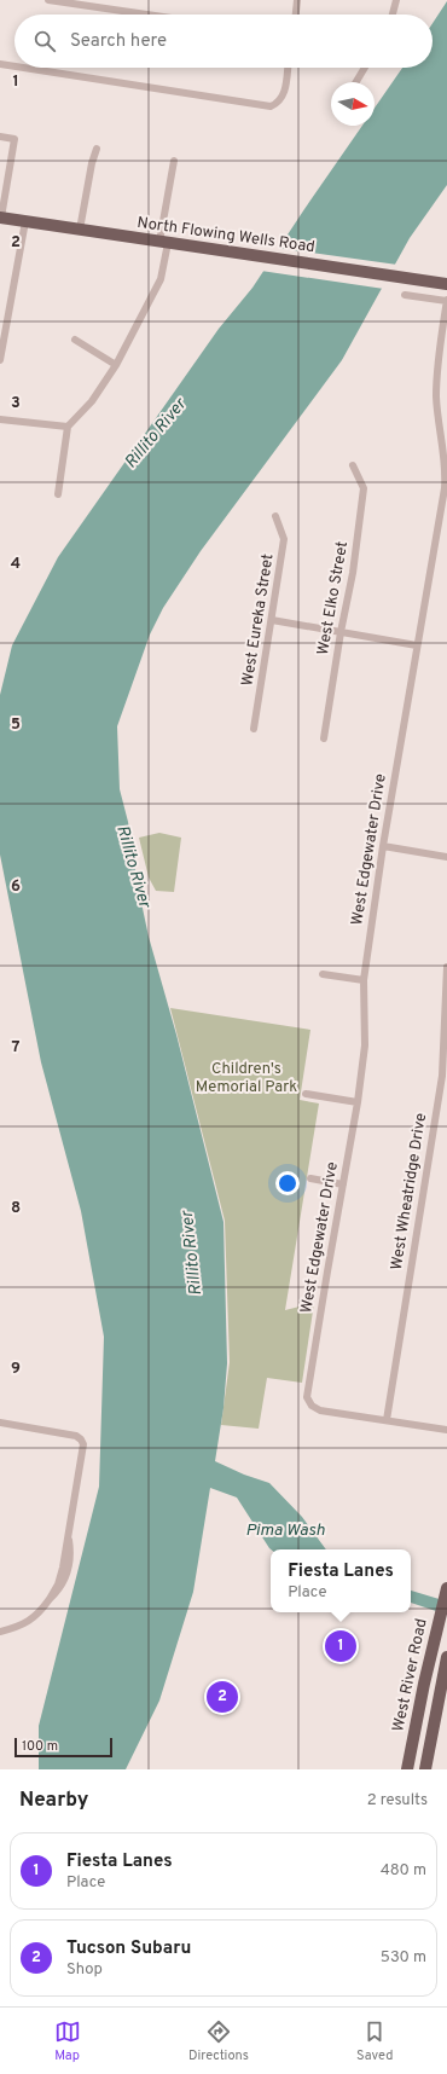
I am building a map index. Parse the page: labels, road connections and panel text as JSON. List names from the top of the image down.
{
  "streets": {
    "main road": ["North Flowing Wells Road", "West River Road"],
    "street": [
      "West Elko Street",
      "West Eureka Street",
      "West Edgewater Drive",
      "West Wheatridge Drive"
    ]
  },
  "water": ["Rillito River", "Pima Wash"],
  "parks": ["Children's Memorial Park"],
  "scale_bar": "100 m",
  "north": "right",
  "page": {
    "search": "Search here",
    "popup": ["Fiesta Lanes", "Place"],
    "pins": ["1", "2"],
    "scale": "100 m",
    "heading": ["Nearby", "2 results"],
    "list": [
      {
        "mark": "1",
        "name": "Fiesta Lanes",
        "note": "Place",
        "value": "480 m"
      },
      {
        "mark": "2",
        "name": "Tucson Subaru",
        "note": "Shop",
        "value": "530 m"
      }
    ],
    "nav": ["Map", "Directions", "Saved"]
  },
  "grid": {
    "rows": [
      "1",
      "2",
      "3",
      "4",
      "5",
      "6",
      "7",
      "8",
      "9"
    ]
  }
}
